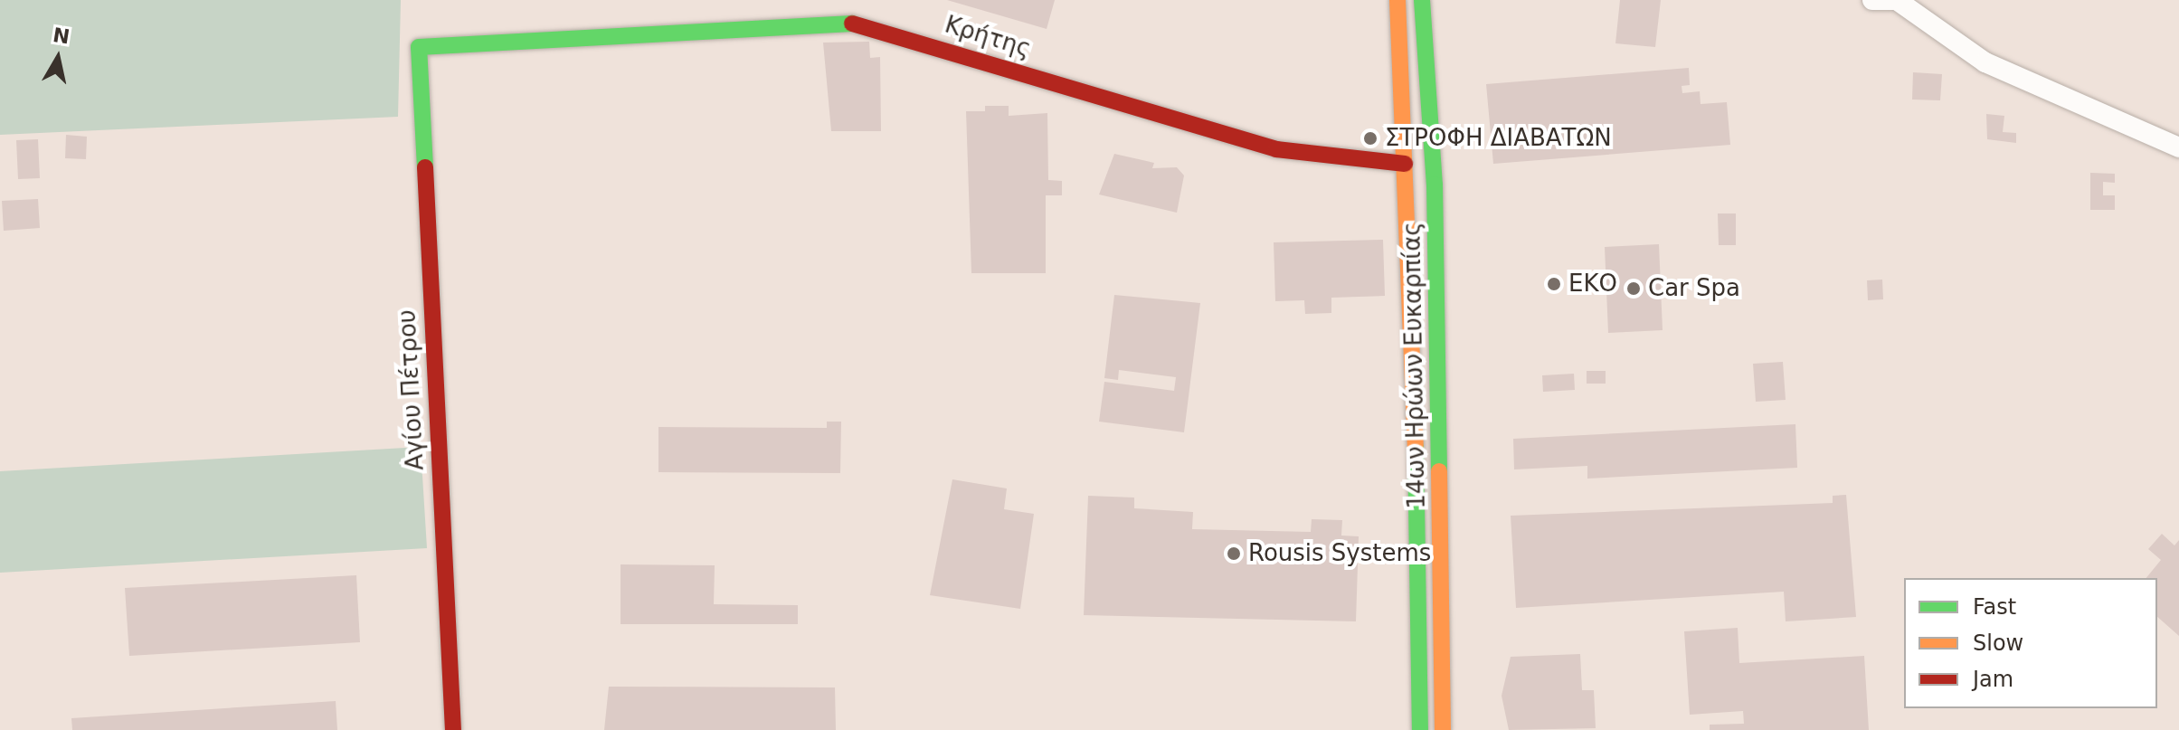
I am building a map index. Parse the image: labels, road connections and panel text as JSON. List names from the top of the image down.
{
  "streets": {
    "street": ["Κρήτης", "14ων Ηρώων Ευκαρπίας", "Αγίου Πέτρου"]
  },
  "crossings": [
    ["Κρήτης", "14ων Ηρώων Ευκαρπίας"],
    ["Κρήτης", "Αγίου Πέτρου"]
  ],
  "places": [
    "ΣΤΡΟΦΗ ΔΙΑΒΑΤΩΝ",
    "ΕΚΟ",
    "Car Spa",
    "Rousis Systems"
  ],
  "legend": ["Fast", "Slow", "Jam"],
  "north": "top"
}
